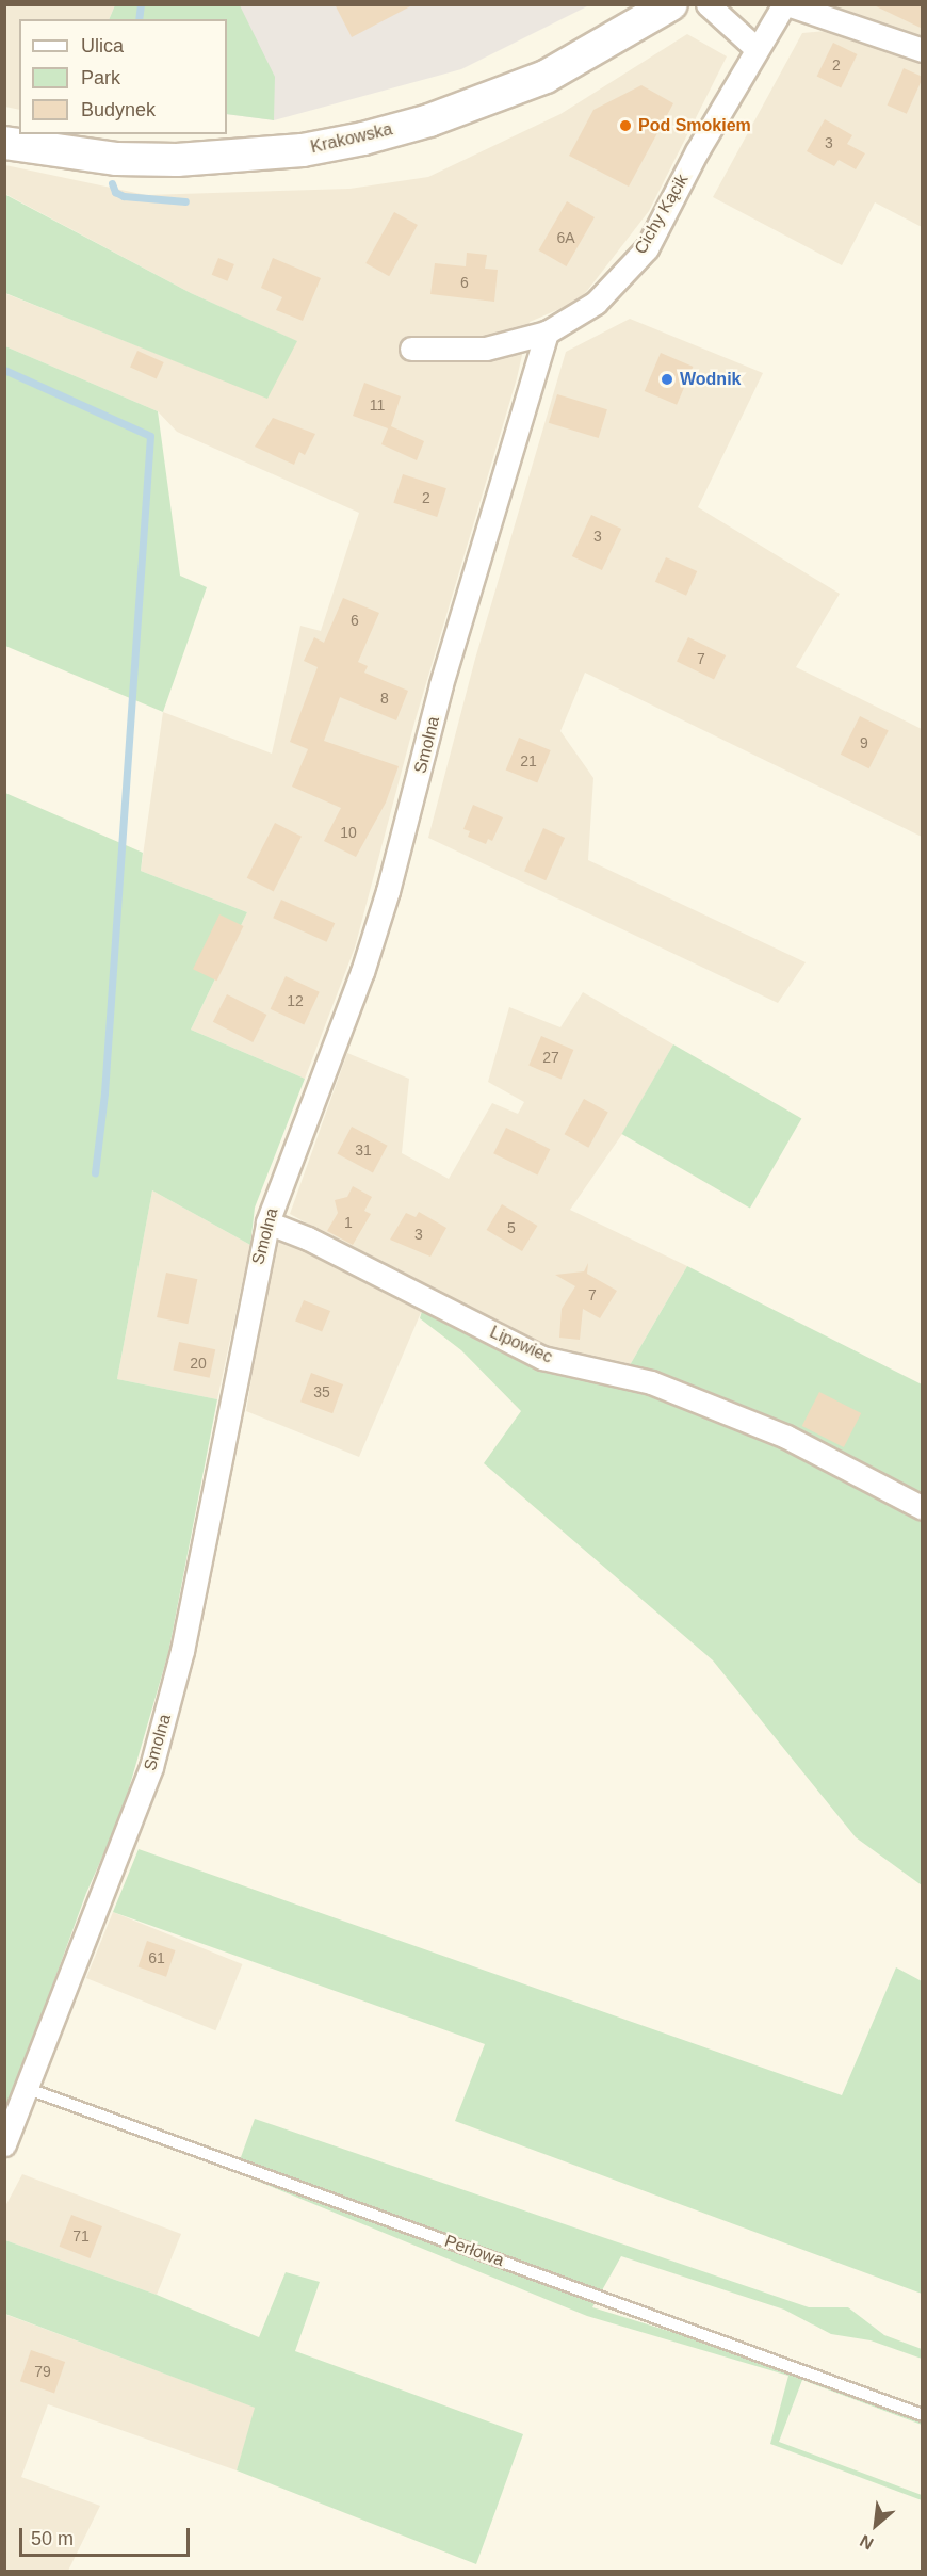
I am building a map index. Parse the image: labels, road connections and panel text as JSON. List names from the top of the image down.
{
  "streets": {
    "main road": ["Krakowska"],
    "street": ["Cichy Kącik", "Smolna", "Lipowiec"],
    "lane": ["Perłowa"]
  },
  "crossings": [
    ["Cichy Kącik", "Smolna"],
    ["Smolna", "Lipowiec"],
    ["Smolna", "Perłowa"]
  ],
  "places": ["Pod Smokiem", "Wodnik"],
  "house_numbers": [
    "2",
    "3",
    "6A",
    "6",
    "11",
    "2",
    "3",
    "6",
    "7",
    "8",
    "9",
    "21",
    "10",
    "12",
    "27",
    "31",
    "1",
    "5",
    "3",
    "7",
    "20",
    "35",
    "61",
    "71",
    "79"
  ],
  "legend": ["Ulica", "Park", "Budynek"],
  "scale_bar": "50 m",
  "north": "bottom left"
}
